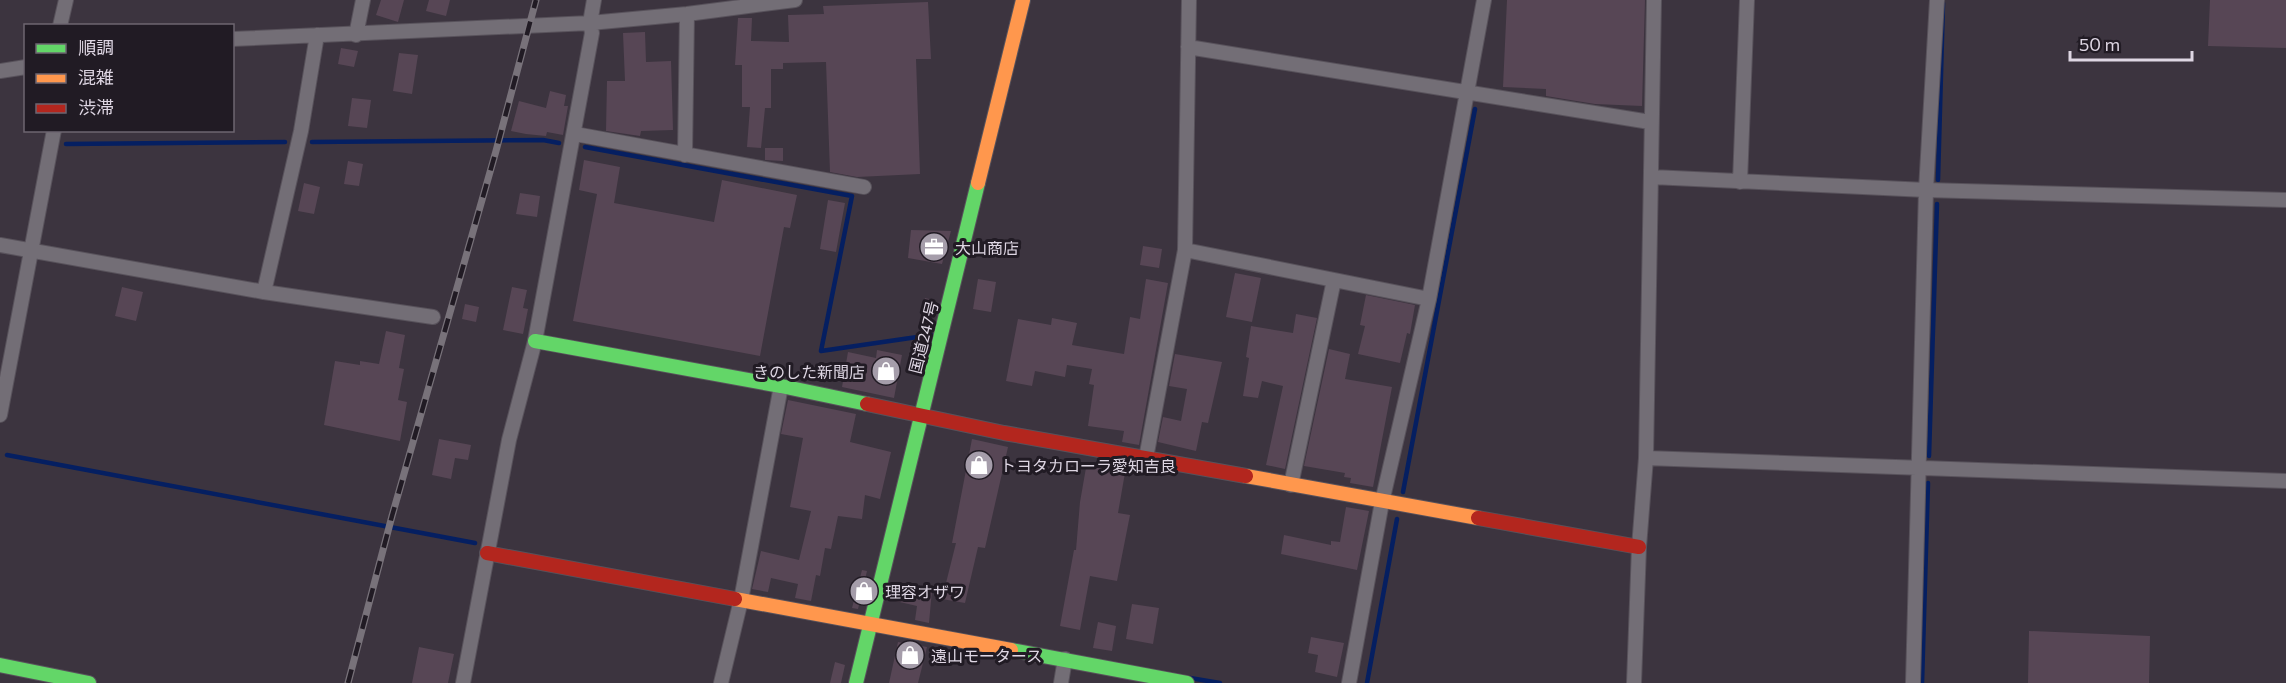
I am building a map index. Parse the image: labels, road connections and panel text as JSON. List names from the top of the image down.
{
  "streets": {
    "main road": ["国道247号"]
  },
  "places": {
    "office": ["大山商店"],
    "shop": [
      "きのした新聞店",
      "トヨタカローラ愛知吉良",
      "理容オザワ",
      "遠山モータース"
    ]
  },
  "legend": ["順調", "混雑", "渋滞"],
  "scale_bar": "50 m"
}
